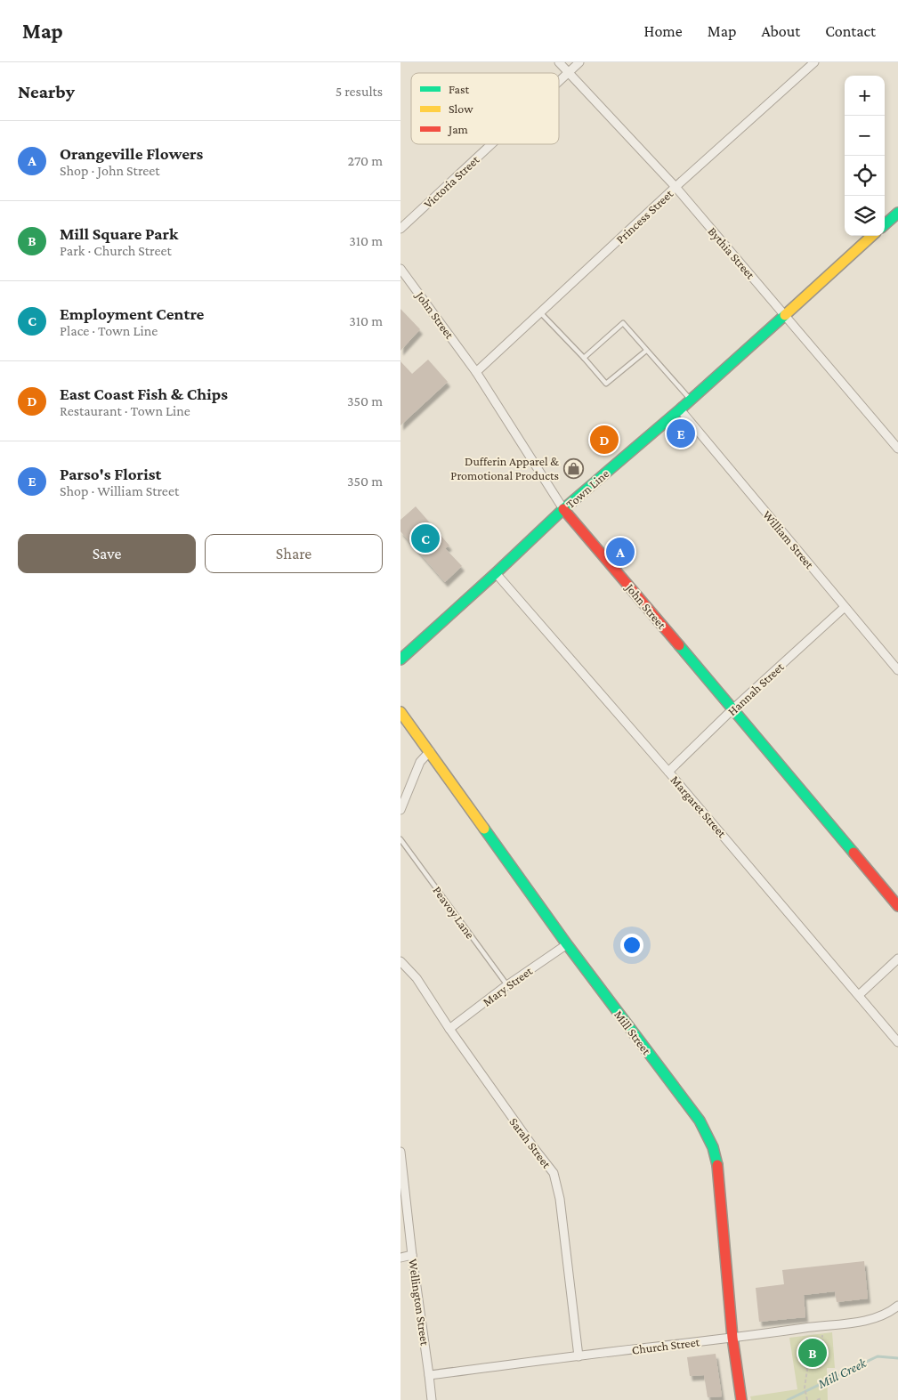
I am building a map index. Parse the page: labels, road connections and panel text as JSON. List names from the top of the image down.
{
  "streets": {
    "main road": ["John Street", "Town Line", "Mill Street"],
    "street": [
      "Victoria Street",
      "Princess Street",
      "Bythia Street",
      "William Street",
      "Hannah Street",
      "Margaret Street",
      "Mary Street",
      "Sarah Street",
      "Wellington Street",
      "Church Street"
    ],
    "lane": ["Peavoy Lane"]
  },
  "crossings": [
    ["Victoria Street", "Bythia Street"],
    ["Princess Street", "Bythia Street"],
    ["Princess Street", "John Street"],
    ["Bythia Street", "Town Line"],
    ["John Street", "Town Line"],
    ["John Street", "Hannah Street"],
    ["Town Line", "William Street"],
    ["Town Line", "Margaret Street"],
    ["William Street", "Hannah Street"],
    ["Hannah Street", "Margaret Street"],
    ["Peavoy Lane", "Mary Street"],
    ["Mary Street", "Mill Street"],
    ["Mary Street", "Sarah Street"],
    ["Mill Street", "Church Street"],
    ["Sarah Street", "Church Street"],
    ["Wellington Street", "Church Street"]
  ],
  "water": ["Mill Creek"],
  "places": {
    "shop": ["Dufferin Apparel & Promotional Products"]
  },
  "legend": ["Fast", "Slow", "Jam"],
  "page": {
    "header": "Map",
    "nav": [
      "Home",
      "Map",
      "About",
      "Contact"
    ],
    "heading": ["Nearby", "5 results"],
    "map_buttons": ["+", "−"],
    "list": [
      {
        "mark": "A",
        "name": "Orangeville Flowers",
        "note": "Shop · John Street",
        "value": "270 m"
      },
      {
        "mark": "B",
        "name": "Mill Square Park",
        "note": "Park · Church Street",
        "value": "310 m"
      },
      {
        "mark": "C",
        "name": "Employment Centre",
        "note": "Place · Town Line",
        "value": "310 m"
      },
      {
        "mark": "D",
        "name": "East Coast Fish & Chips",
        "note": "Restaurant · Town Line",
        "value": "350 m"
      },
      {
        "mark": "E",
        "name": "Parso's Florist",
        "note": "Shop · William Street",
        "value": "350 m"
      }
    ],
    "pins": [
      "E",
      "D",
      "C",
      "A",
      "B"
    ],
    "buttons": ["Save", "Share"]
  }
}
